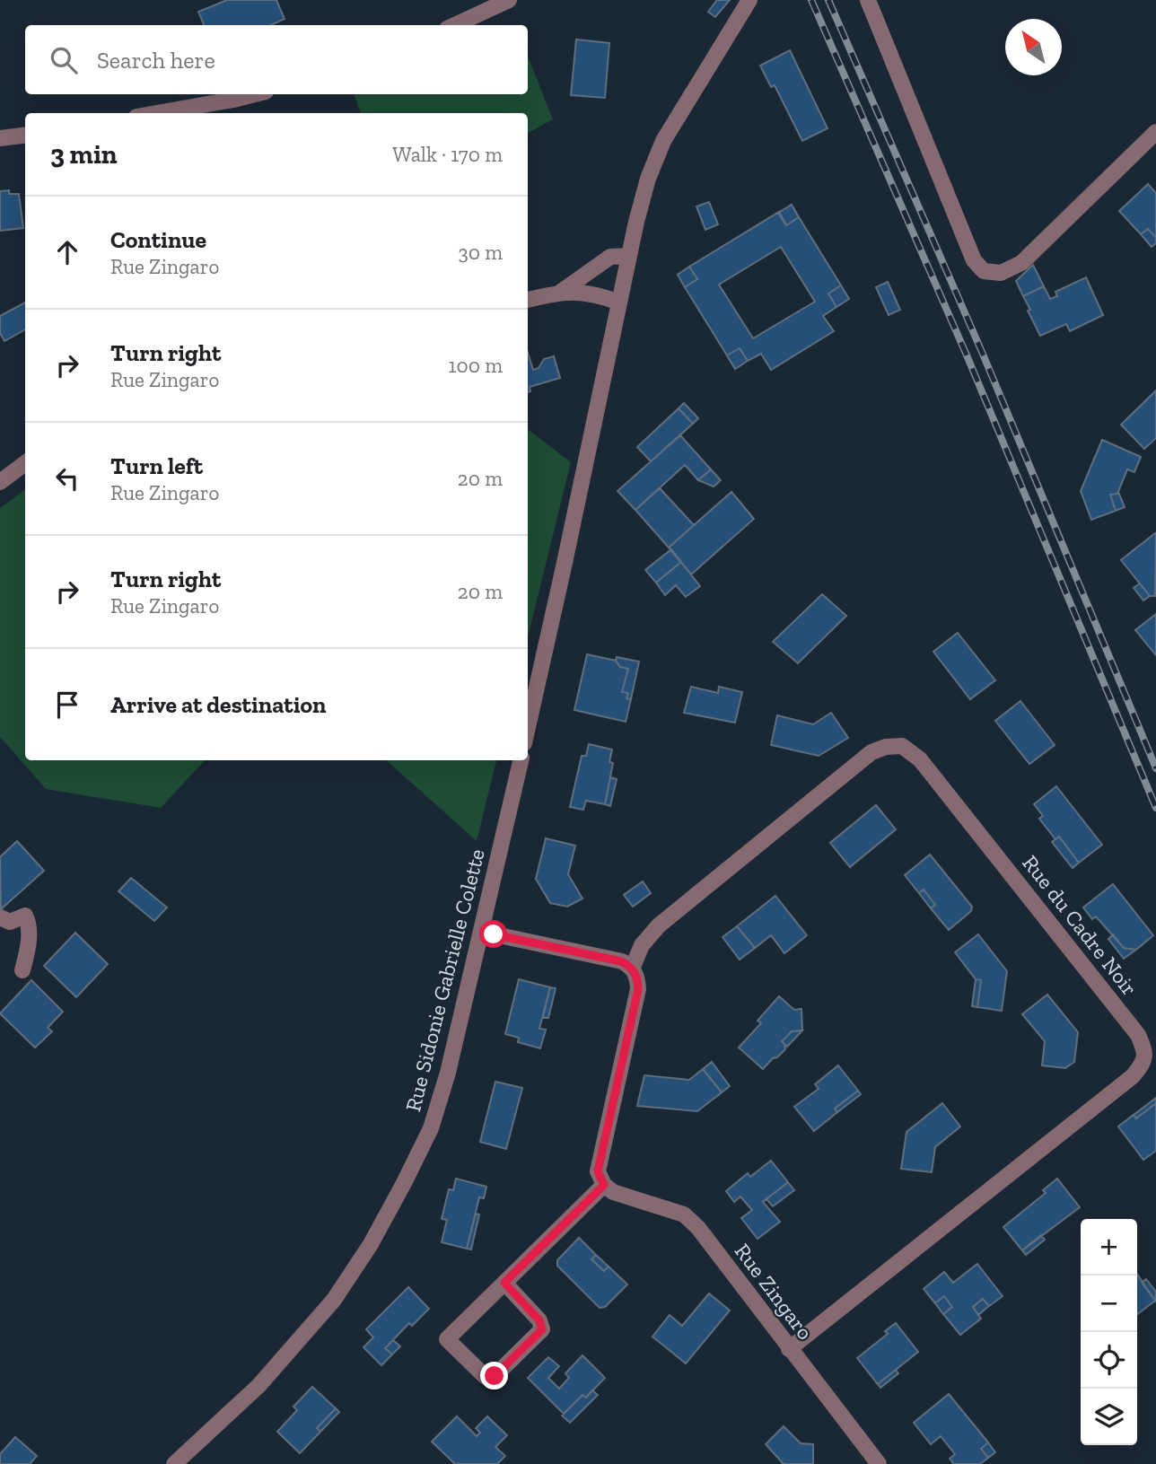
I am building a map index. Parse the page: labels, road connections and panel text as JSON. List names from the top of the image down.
{
  "streets": {
    "street": ["Rue du Cadre Noir", "Rue Sidonie Gabrielle Colette", "Rue Zingaro"]
  },
  "crossings": [
    ["Rue du Cadre Noir", "Rue Zingaro"]
  ],
  "north": "top left",
  "page": {
    "search": "Search here",
    "heading": ["3 min", "Walk · 170 m"],
    "list": [
      ["Continue", "Rue Zingaro", "30 m"],
      ["Turn right", "Rue Zingaro", "100 m"],
      ["Turn left", "Rue Zingaro", "20 m"],
      ["Turn right", "Rue Zingaro", "20 m"],
      "Arrive at destination"
    ],
    "map_buttons": ["+", "−"]
  }
}
